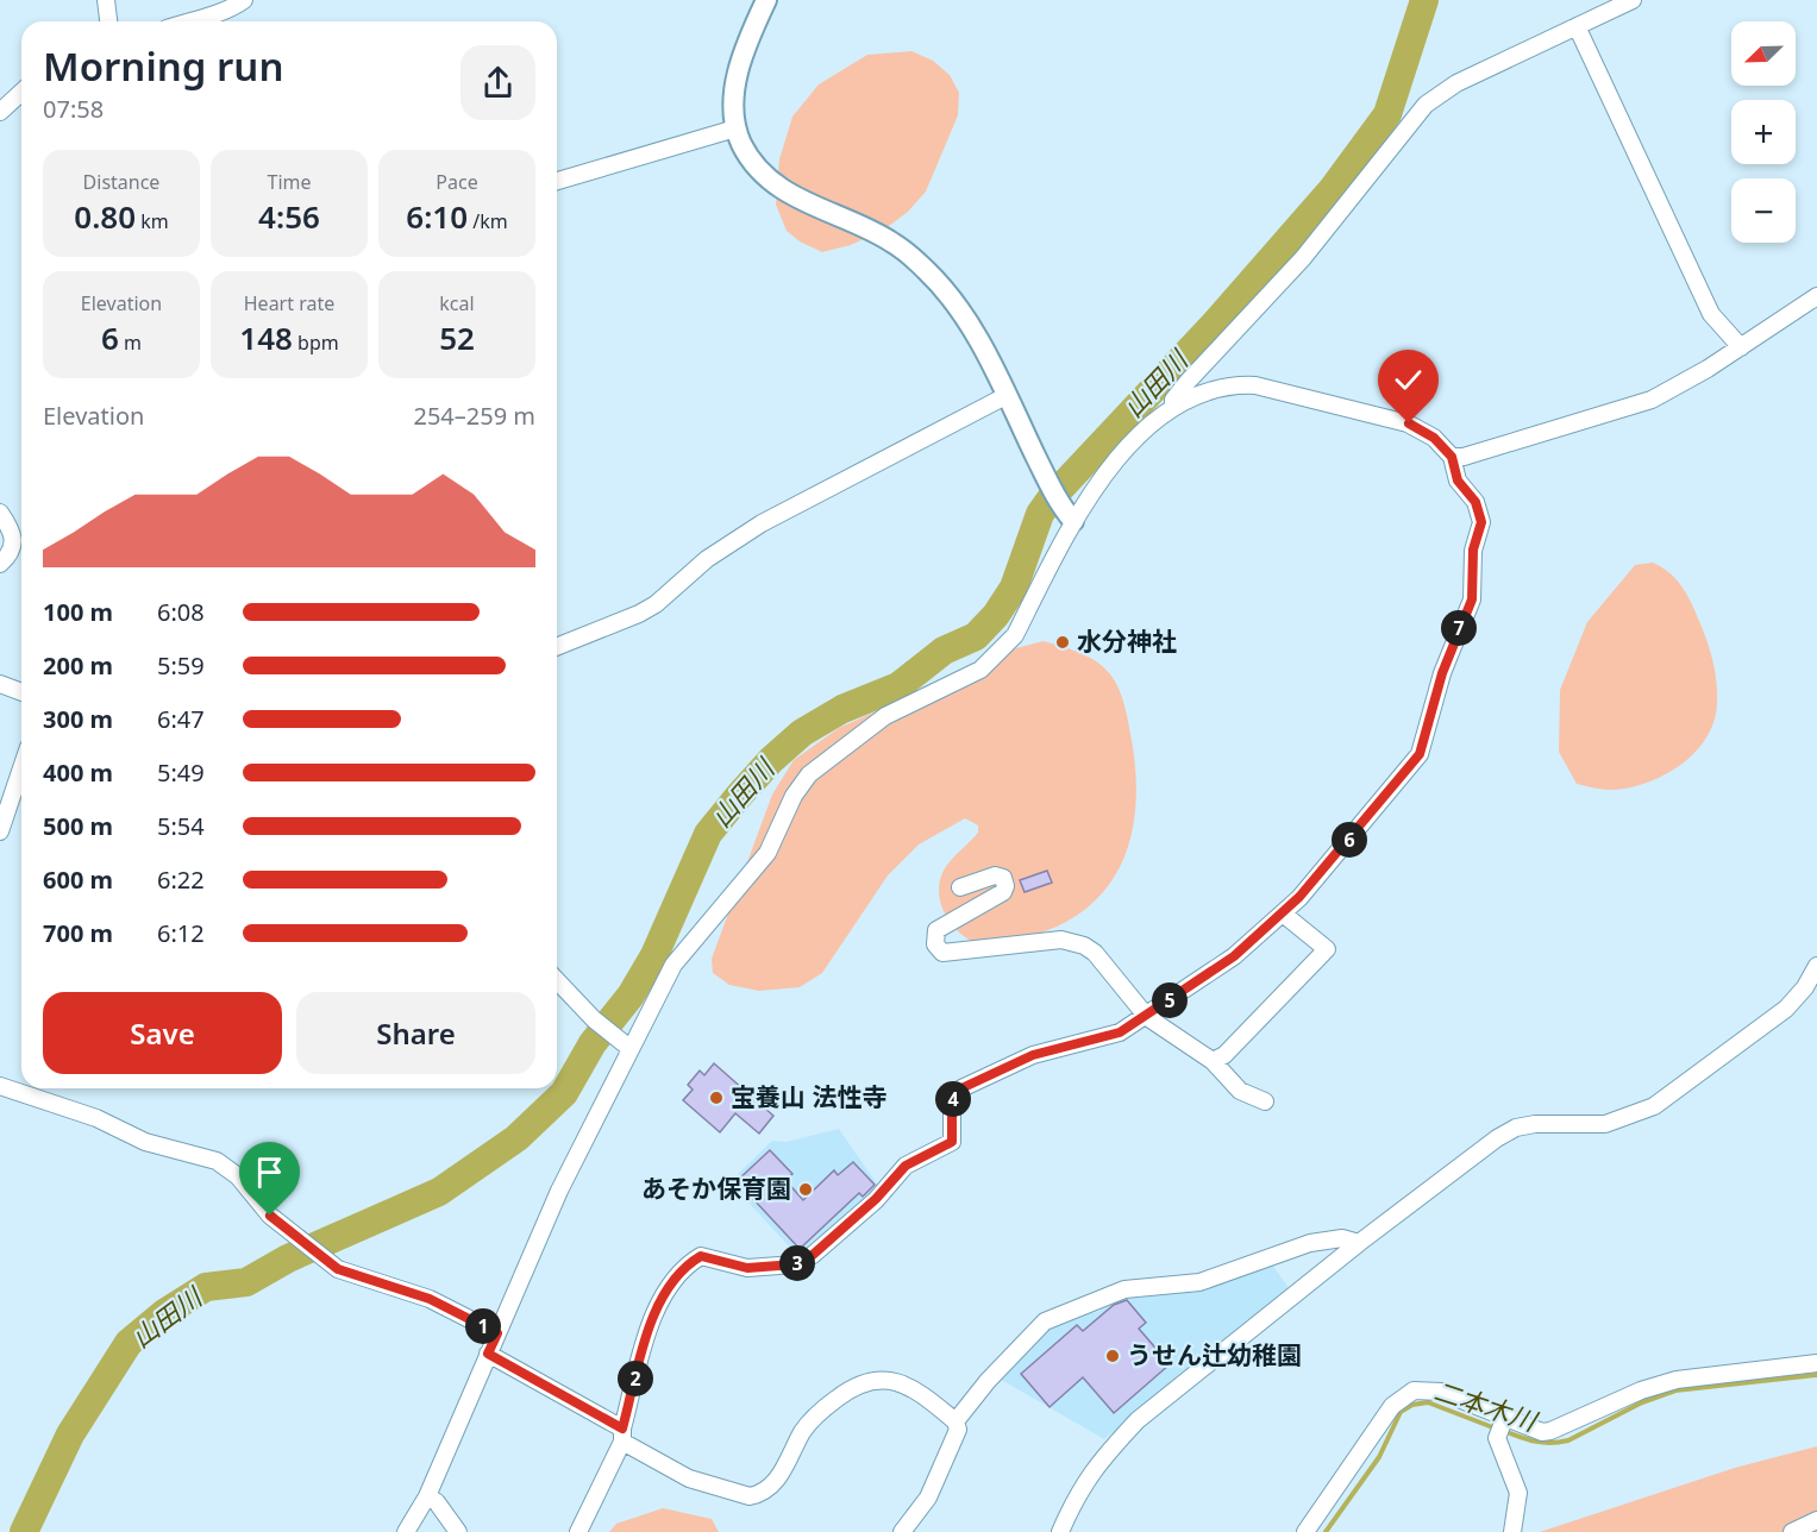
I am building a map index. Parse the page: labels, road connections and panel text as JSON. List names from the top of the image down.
{
  "water": ["山田川", "二本木川"],
  "places": [
    "水分神社",
    "宝養山 法性寺",
    "あそか保育園",
    "うせん辻幼稚園"
  ],
  "north": "bottom left",
  "page": {
    "map_buttons": ["+", "−"],
    "heading": ["Morning run", "07:58"],
    "stats": [
      ["Distance", "0.80 km"],
      ["Time", "4:56"],
      ["Pace", "6:10 /km"],
      ["Elevation", "6 m"],
      ["Heart rate", "148 bpm"],
      ["kcal", "52"]
    ],
    "chart": ["Elevation", "254–259 m"],
    "list": [
      {
        "name": "100 m",
        "note": "6:08"
      },
      {
        "name": "200 m",
        "note": "5:59"
      },
      {
        "name": "300 m",
        "note": "6:47"
      },
      {
        "name": "400 m",
        "note": "5:49"
      },
      {
        "name": "500 m",
        "note": "5:54"
      },
      {
        "name": "600 m",
        "note": "6:22"
      },
      {
        "name": "700 m",
        "note": "6:12"
      }
    ],
    "pins": [
      "7",
      "6",
      "5",
      "4",
      "3",
      "1",
      "2"
    ],
    "buttons": ["Save", "Share"]
  }
}
